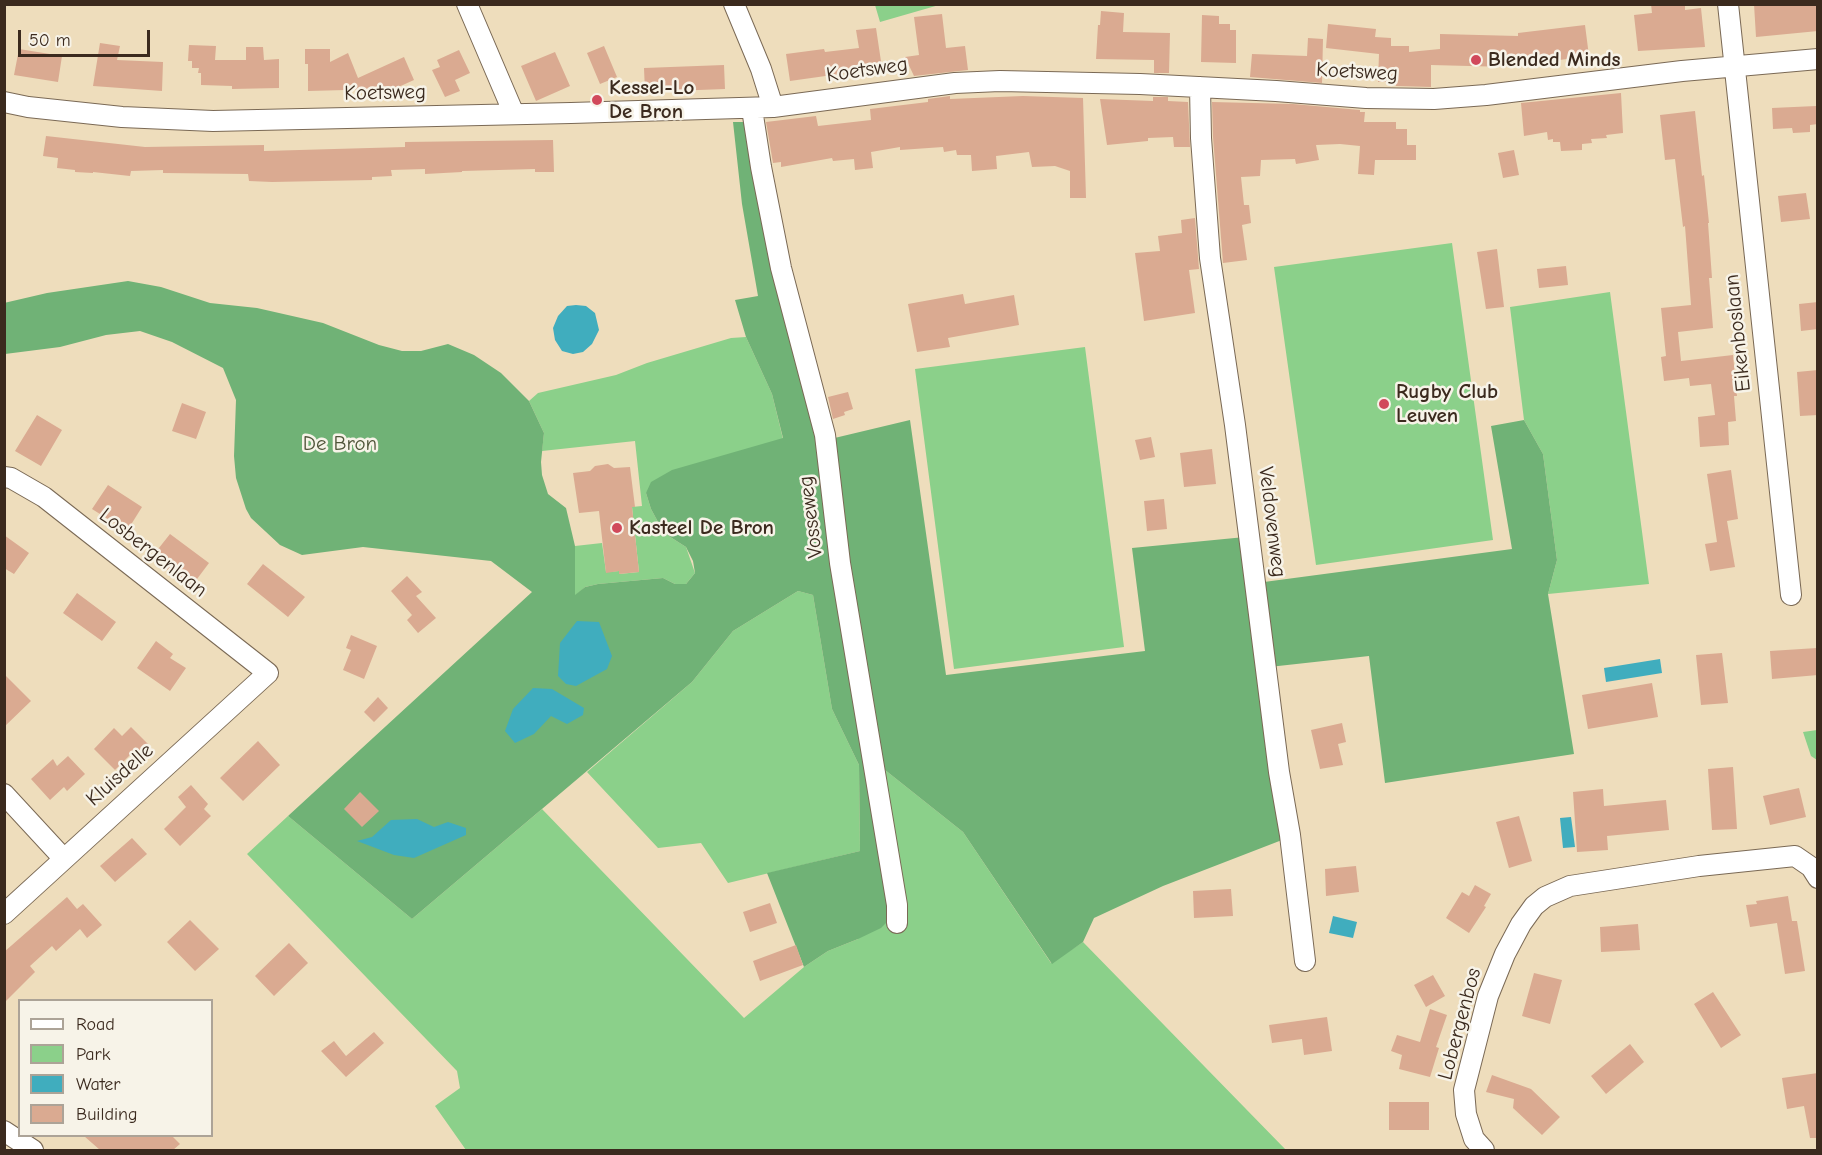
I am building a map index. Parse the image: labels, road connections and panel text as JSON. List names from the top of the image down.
{
  "streets": {
    "street": [
      "Koetsweg",
      "Eikenboslaan",
      "Vosseweg",
      "Veldovenweg",
      "Losbergenlaan",
      "Kluisdelle",
      "Lobergenbos"
    ]
  },
  "crossings": [
    ["Koetsweg", "Eikenboslaan"],
    ["Koetsweg", "Vosseweg"],
    ["Koetsweg", "Veldovenweg"],
    ["Losbergenlaan", "Kluisdelle"]
  ],
  "parks": ["De Bron"],
  "places": [
    "Blended Minds",
    "Kessel-Lo De Bron",
    "Rugby Club Leuven",
    "Kasteel De Bron"
  ],
  "legend": [
    "Road",
    "Park",
    "Water",
    "Building"
  ],
  "scale_bar": "50 m"
}
